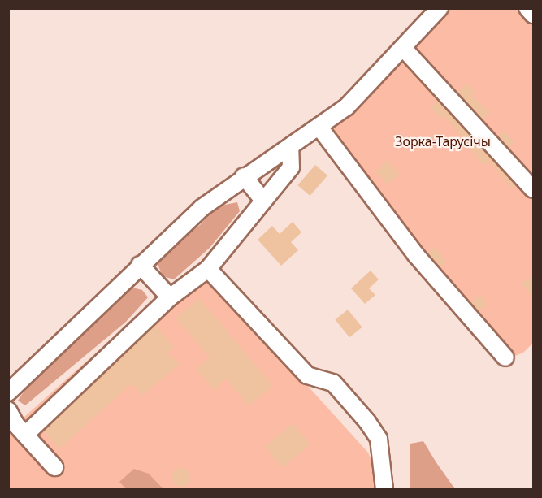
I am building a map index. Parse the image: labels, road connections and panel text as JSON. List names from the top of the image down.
{
  "parks": ["Зорка-Тарусічы"]
}
